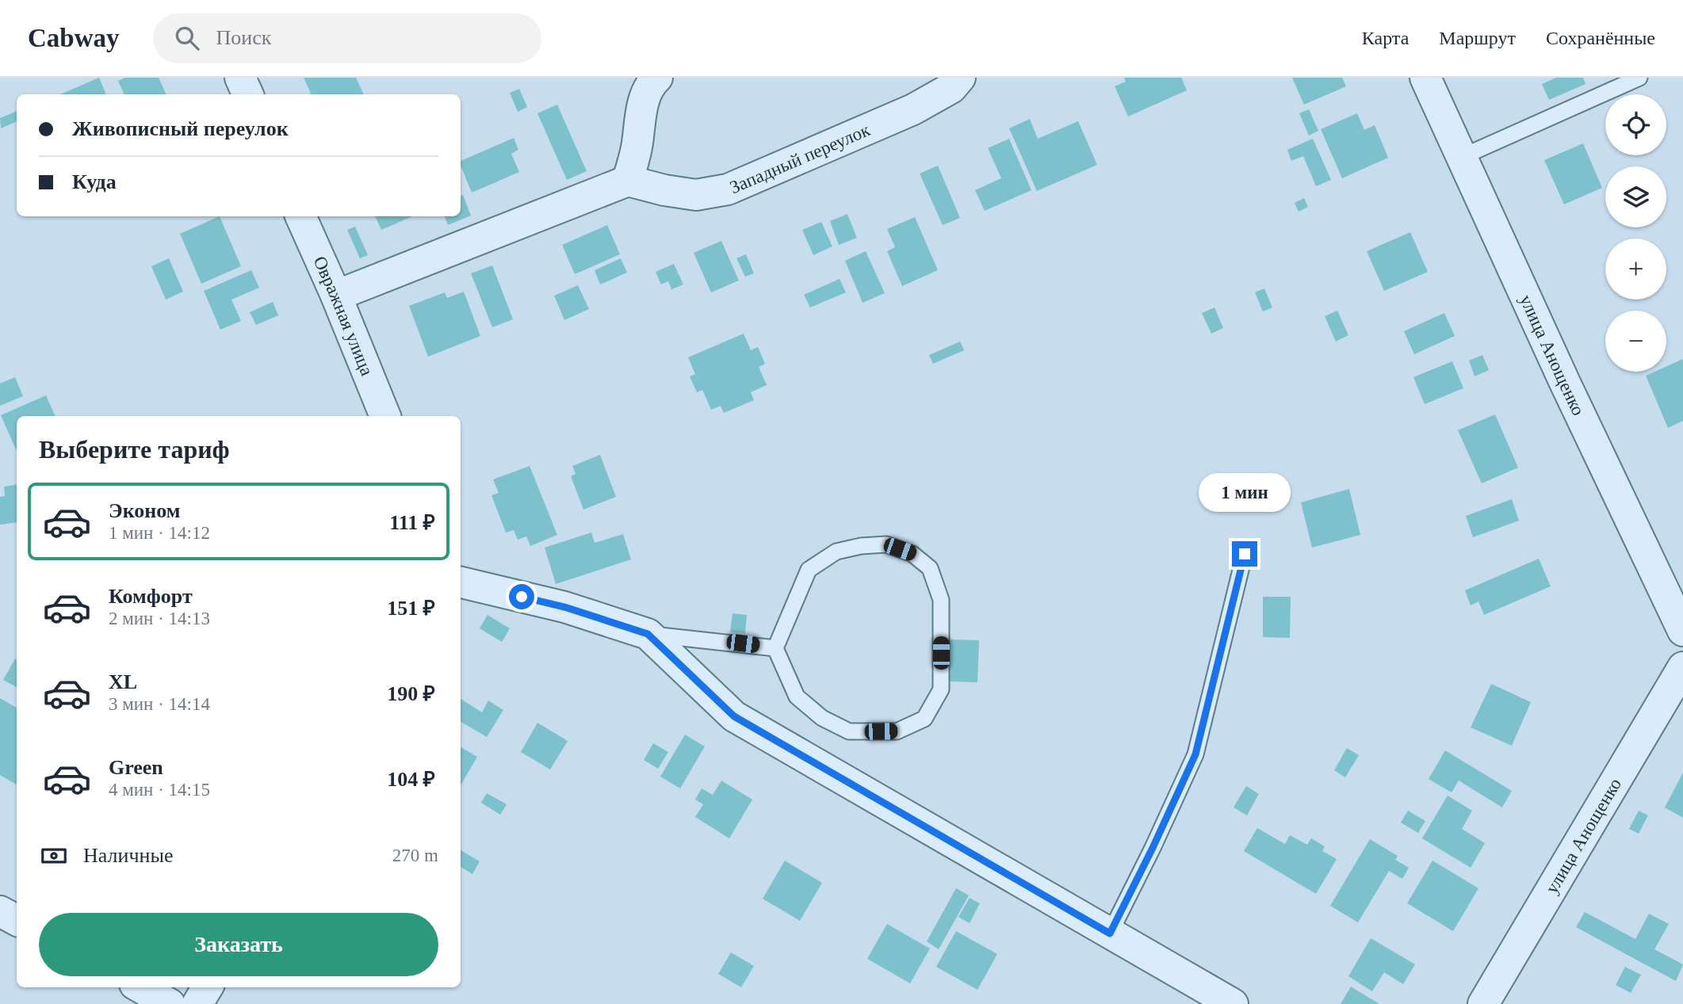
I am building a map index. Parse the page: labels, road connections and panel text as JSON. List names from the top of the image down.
{
  "streets": {
    "street": ["Западный переулок", "Овражная улица", "улица Анощенко"]
  },
  "page": {
    "header": "Cabway",
    "search": "Поиск",
    "nav": ["Карта", "Маршрут", "Сохранённые"],
    "map_buttons": ["+", "−"],
    "banner": ["Живописный переулок", "Куда"],
    "heading": "Выберите тариф",
    "bubble": "1 мин",
    "list": [
      {
        "name": "Эконом",
        "note": "1 мин · 14:12",
        "value": "111 ₽"
      },
      {
        "name": "Комфорт",
        "note": "2 мин · 14:13",
        "value": "151 ₽"
      },
      {
        "name": "XL",
        "note": "3 мин · 14:14",
        "value": "190 ₽"
      },
      {
        "name": "Green",
        "note": "4 мин · 14:15",
        "value": "104 ₽"
      }
    ],
    "pay": ["Наличные", "270 m"],
    "buttons": "Заказать"
  }
}
